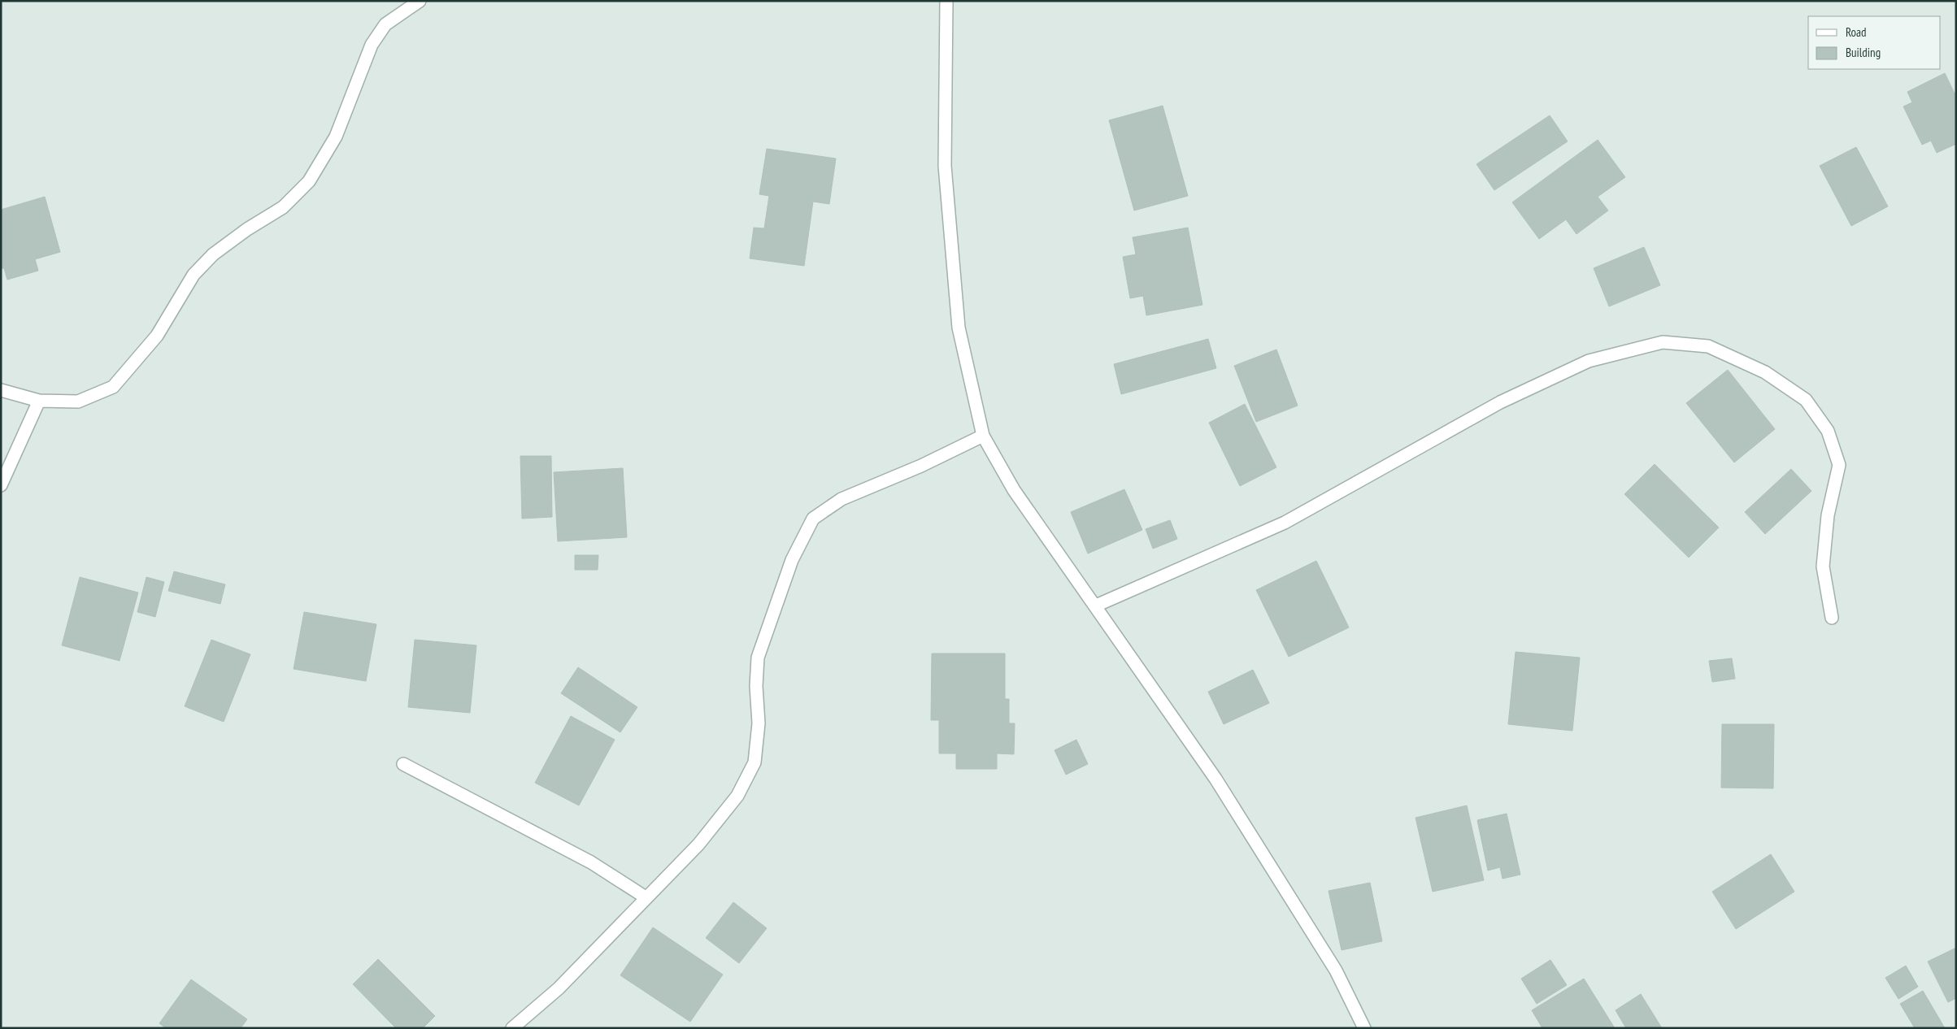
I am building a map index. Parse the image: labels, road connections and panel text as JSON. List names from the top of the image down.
{
  "legend": ["Road", "Building"]
}
